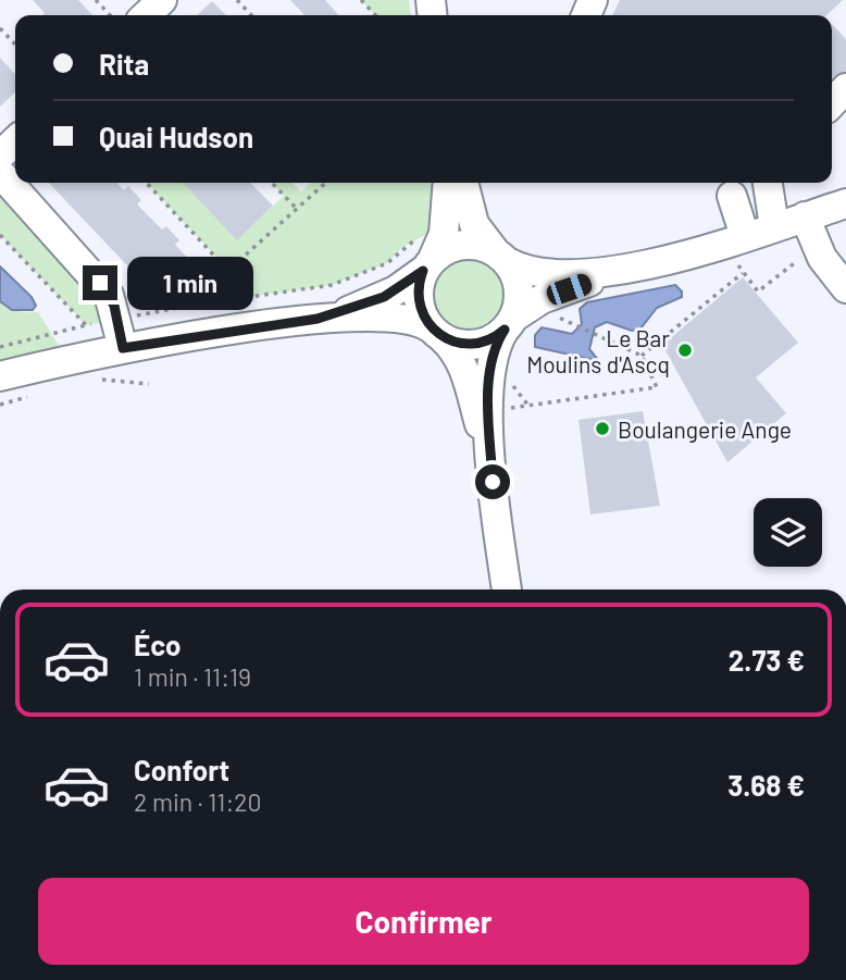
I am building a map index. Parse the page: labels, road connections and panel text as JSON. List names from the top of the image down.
{
  "places": ["Le Bar Moulins d'Ascq", "Boulangerie Ange"],
  "page": {
    "banner": ["Rita", "Quai Hudson"],
    "bubble": "1 min",
    "list": [
      {
        "name": "Éco",
        "note": "1 min · 11:19",
        "value": "2.73 €"
      },
      {
        "name": "Confort",
        "note": "2 min · 11:20",
        "value": "3.68 €"
      }
    ],
    "buttons": "Confirmer"
  }
}
